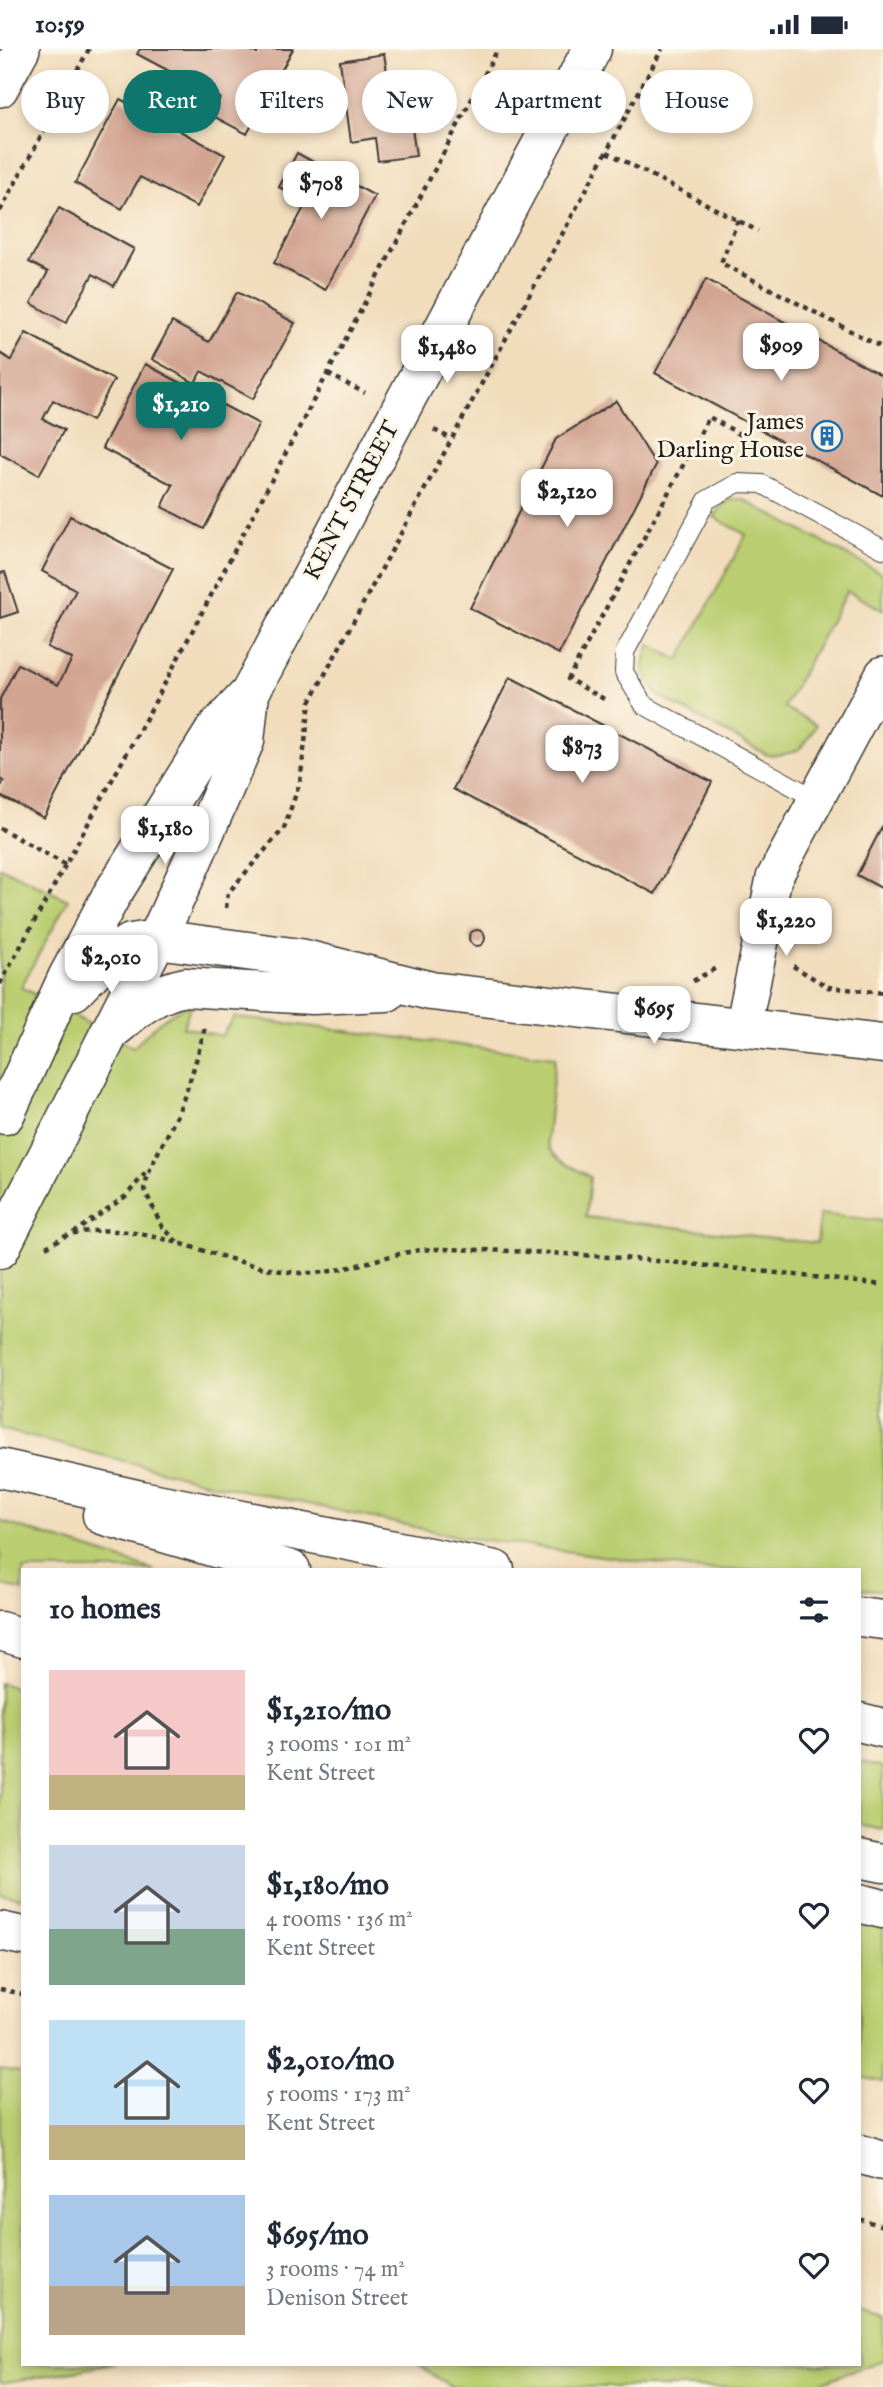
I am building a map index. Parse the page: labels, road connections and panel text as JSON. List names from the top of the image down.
{
  "streets": {
    "main road": ["KENT STREET"]
  },
  "places": {
    "building": ["James Darling House"]
  },
  "page": {
    "status": "10:59",
    "chip": [
      "Buy",
      "Rent",
      "Filters",
      "New",
      "Apartment",
      "House"
    ],
    "price": [
      "$708",
      "$909",
      "$1,480",
      "$1,210",
      "$2,120",
      "$873",
      "$1,180",
      "$1,220",
      "$2,010",
      "$695"
    ],
    "heading": "10 homes",
    "list": [
      {
        "name": "$1,210/mo",
        "note": "3 rooms · 101 m² · Kent Street"
      },
      {
        "name": "$1,180/mo",
        "note": "4 rooms · 136 m² · Kent Street"
      },
      {
        "name": "$2,010/mo",
        "note": "5 rooms · 173 m² · Kent Street"
      },
      {
        "name": "$695/mo",
        "note": "3 rooms · 74 m² · Denison Street"
      }
    ]
  }
}
